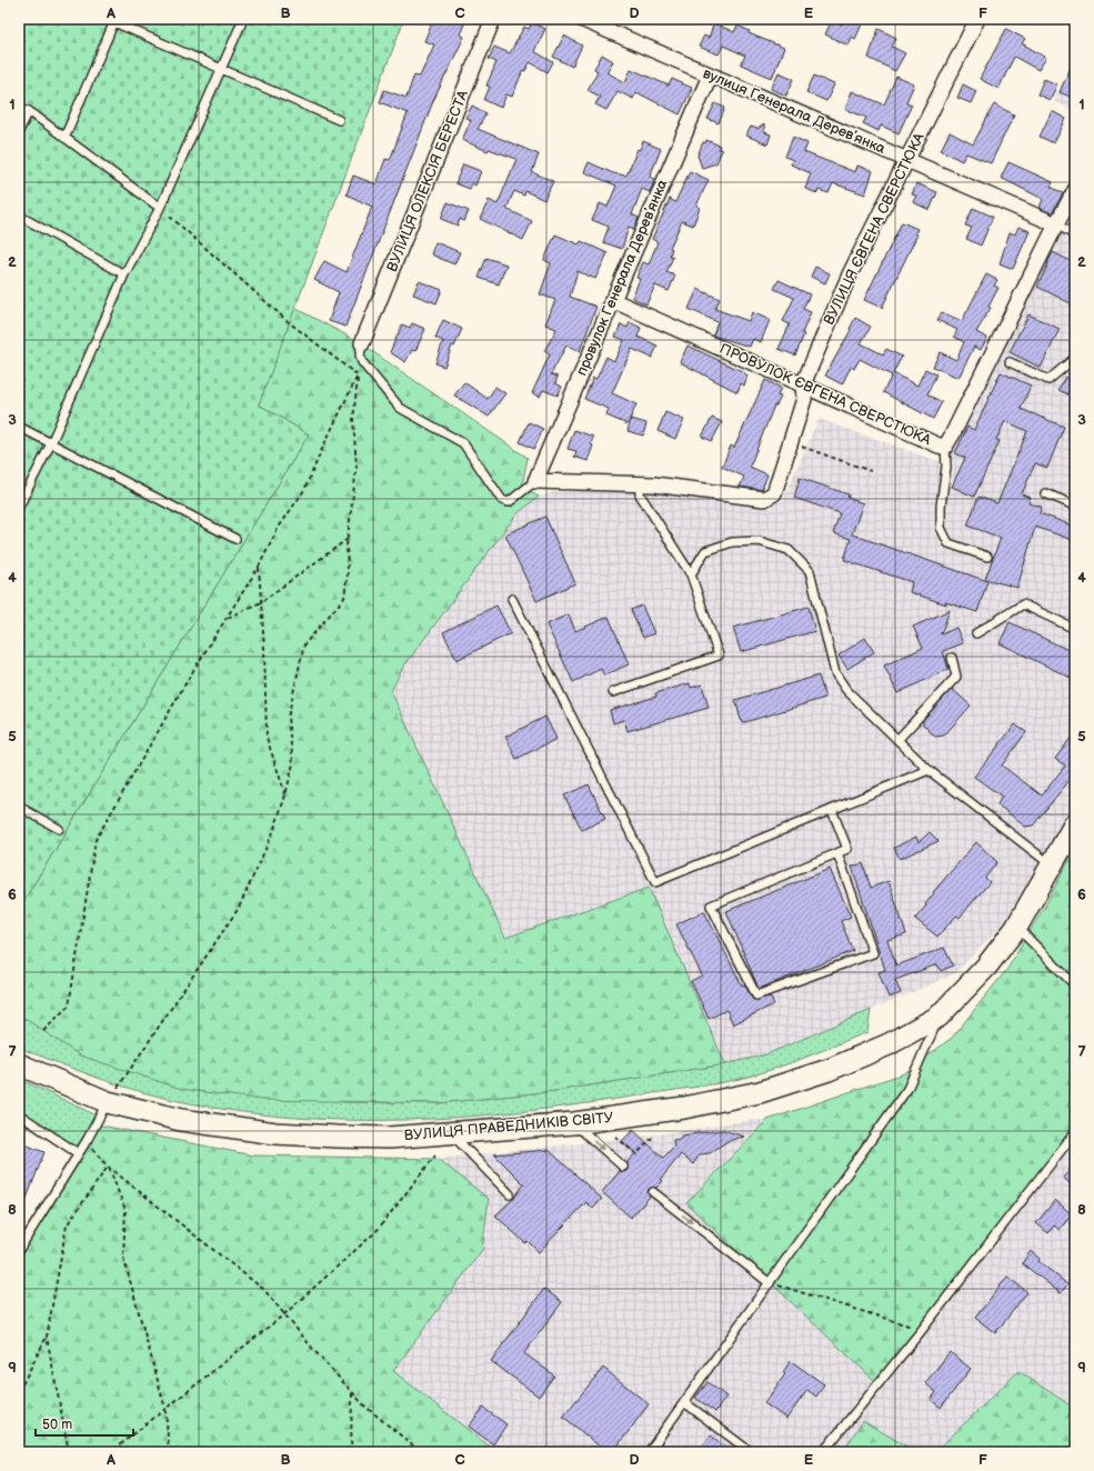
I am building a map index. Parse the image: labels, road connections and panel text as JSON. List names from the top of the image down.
{
  "streets": {
    "main road": ["ВУЛИЦЯ ПРАВЕДНИКІВ СВІТУ"],
    "street": [
      "вулиця Генерала Деревʼянка",
      "ВУЛИЦЯ ОЛЕКСІЯ БЕРЕСТА",
      "ВУЛИЦЯ ЄВГЕНА СВЕРСТЮКА",
      "провулок Генерала Деревʼянка",
      "ПРОВУЛОК ЄВГЕНА СВЕРСТЮКА"
    ]
  },
  "crossings": [
    ["вулиця Генерала Деревʼянка", "ВУЛИЦЯ ЄВГЕНА СВЕРСТЮКА"],
    ["вулиця Генерала Деревʼянка", "провулок Генерала Деревʼянка"],
    ["вулиця Генерала Деревʼянка", "ПРОВУЛОК ЄВГЕНА СВЕРСТЮКА"],
    ["ВУЛИЦЯ ЄВГЕНА СВЕРСТЮКА", "провулок Генерала Деревʼянка"],
    ["ВУЛИЦЯ ЄВГЕНА СВЕРСТЮКА", "ПРОВУЛОК ЄВГЕНА СВЕРСТЮКА"],
    ["провулок Генерала Деревʼянка", "ПРОВУЛОК ЄВГЕНА СВЕРСТЮКА"]
  ],
  "scale_bar": "50 m",
  "grid": {
    "columns": [
      "A",
      "B",
      "C",
      "D",
      "E",
      "F"
    ],
    "rows": [
      "1",
      "2",
      "3",
      "4",
      "5",
      "6",
      "7",
      "8",
      "9"
    ]
  }
}
